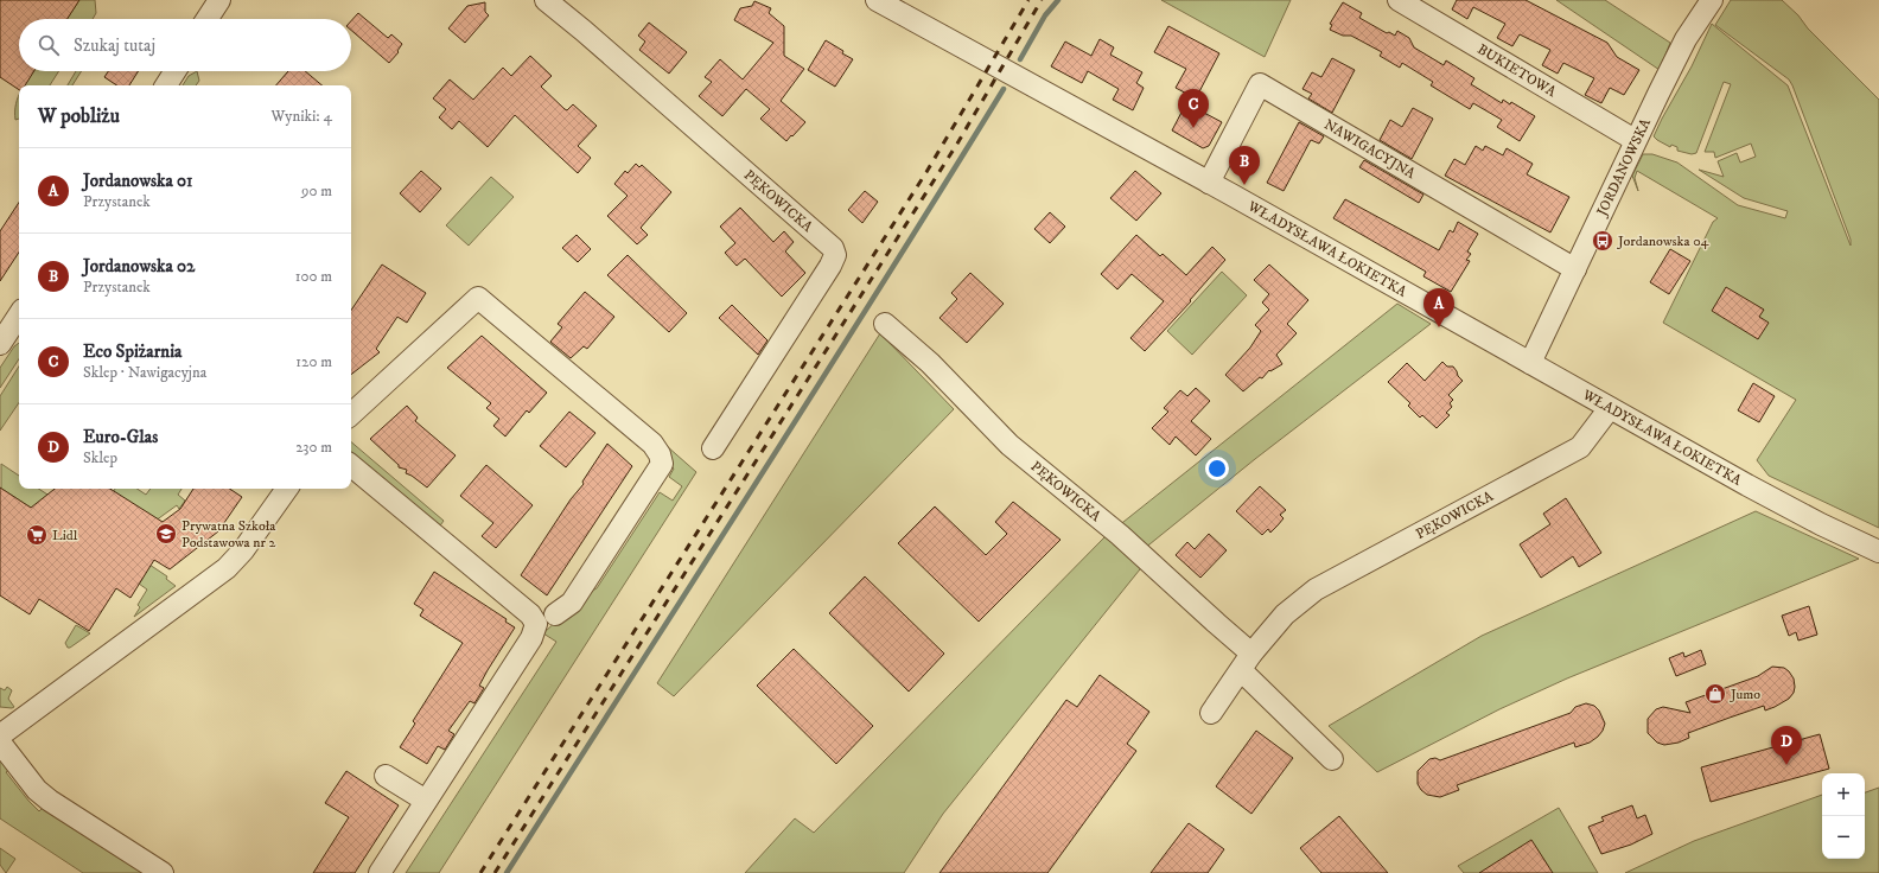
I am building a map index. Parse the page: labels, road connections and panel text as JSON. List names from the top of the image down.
{
  "streets": {
    "street": [
      "BUKIETOWA",
      "NAWIGACYJNA",
      "JORDANOWSKA",
      "PĘKOWICKA",
      "WŁADYSŁAWA ŁOKIETKA"
    ]
  },
  "crossings": [
    ["BUKIETOWA", "JORDANOWSKA"],
    ["NAWIGACYJNA", "JORDANOWSKA"],
    ["NAWIGACYJNA", "WŁADYSŁAWA ŁOKIETKA"],
    ["JORDANOWSKA", "WŁADYSŁAWA ŁOKIETKA"],
    ["PĘKOWICKA", "WŁADYSŁAWA ŁOKIETKA"]
  ],
  "places": {
    "bus stop": ["Jordanowska 04"],
    "school or university": ["Prywatna Szkoła Podstawowa nr 2"],
    "supermarket": ["Lidl"],
    "shop": ["Jumo"]
  },
  "page": {
    "search": "Szukaj tutaj",
    "heading": ["W pobliżu", "Wyniki: 4"],
    "pins": [
      "C",
      "B",
      "A",
      "D"
    ],
    "list": [
      {
        "mark": "A",
        "name": "Jordanowska 01",
        "note": "Przystanek",
        "value": "90 m"
      },
      {
        "mark": "B",
        "name": "Jordanowska 02",
        "note": "Przystanek",
        "value": "100 m"
      },
      {
        "mark": "C",
        "name": "Eco Spiżarnia",
        "note": "Sklep · Nawigacyjna",
        "value": "120 m"
      },
      {
        "mark": "D",
        "name": "Euro-Glas",
        "note": "Sklep",
        "value": "230 m"
      }
    ],
    "map_buttons": ["+", "−"]
  }
}
